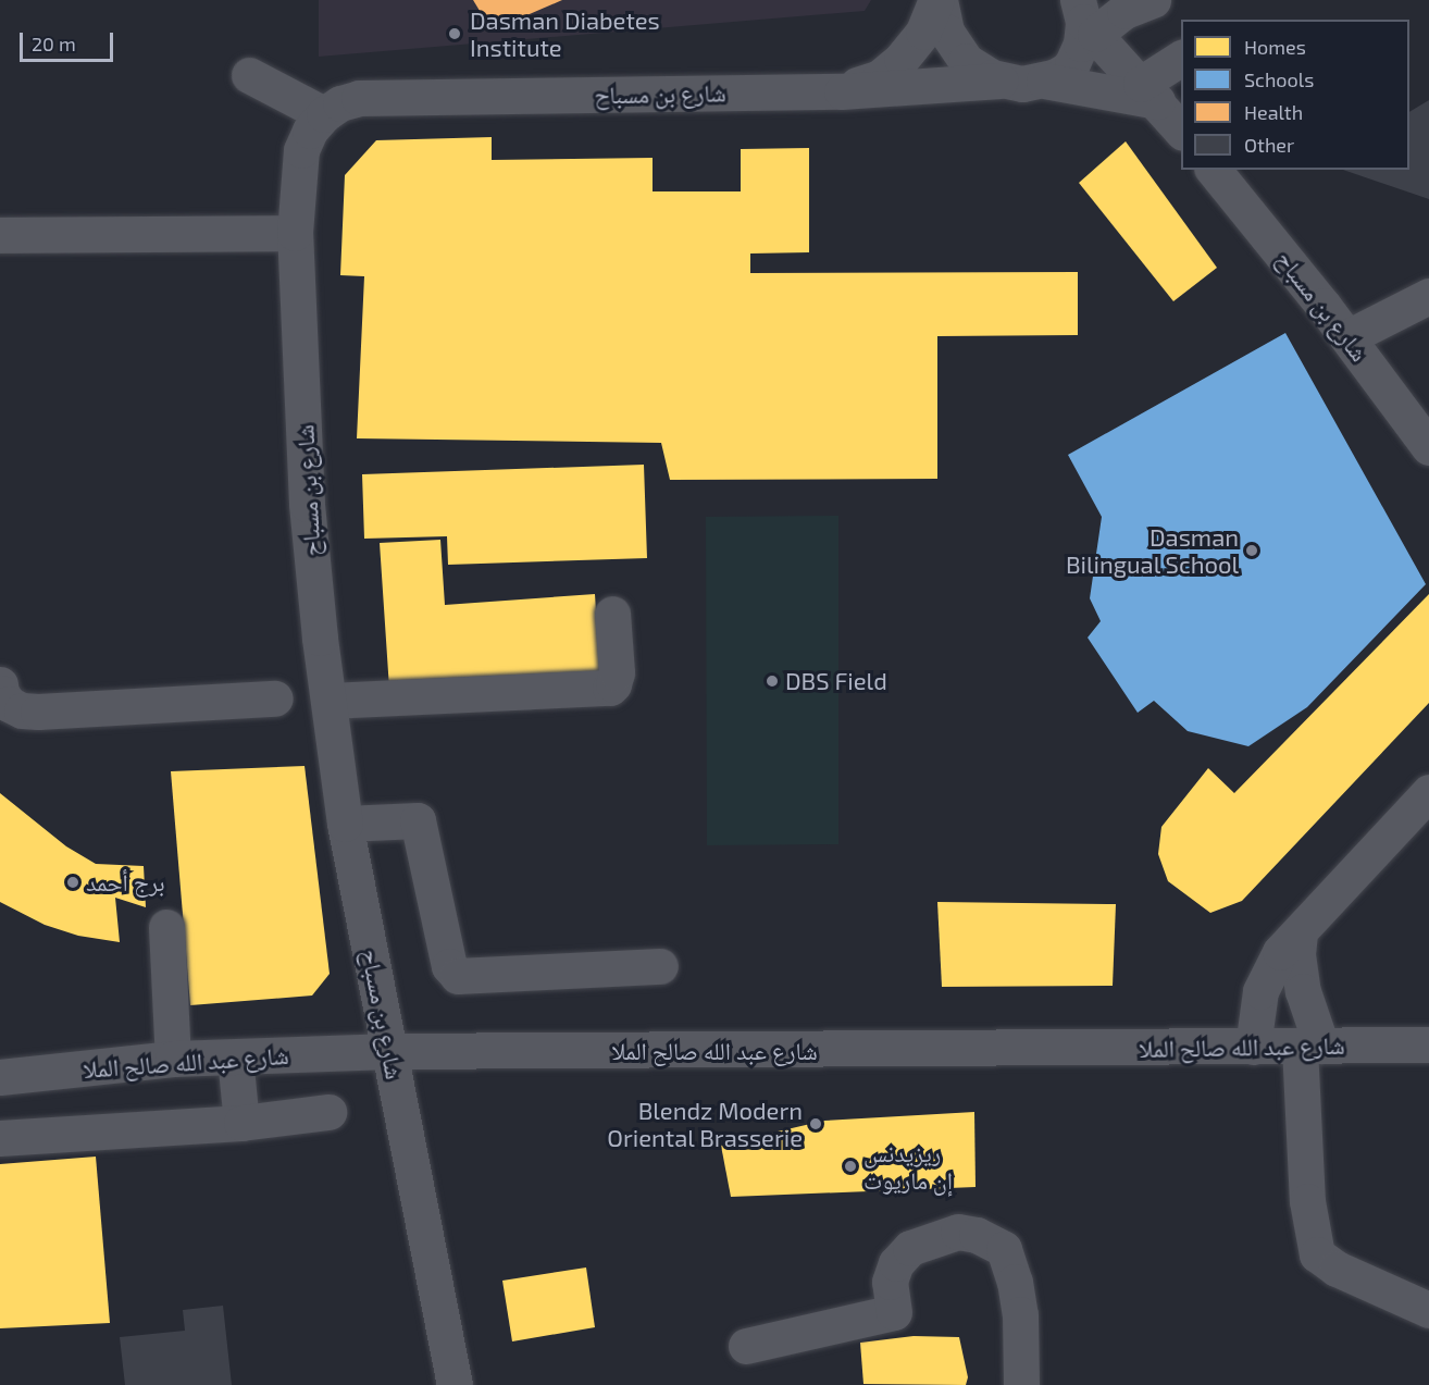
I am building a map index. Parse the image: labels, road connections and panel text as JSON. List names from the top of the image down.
{
  "streets": {
    "street": ["شارع بن مسباح", "شارع عبد الله صالح الملا"]
  },
  "crossings": [
    ["شارع بن مسباح", "شارع عبد الله صالح الملا"]
  ],
  "places": [
    "Dasman Diabetes Institute",
    "Dasman Bilingual School",
    "DBS Field",
    "برج أحمد",
    "Blendz Modern Oriental Brasserie",
    "ريزيدنس إن ماريوت"
  ],
  "legend": [
    "Homes",
    "Schools",
    "Health",
    "Other"
  ],
  "scale_bar": "20 m"
}
